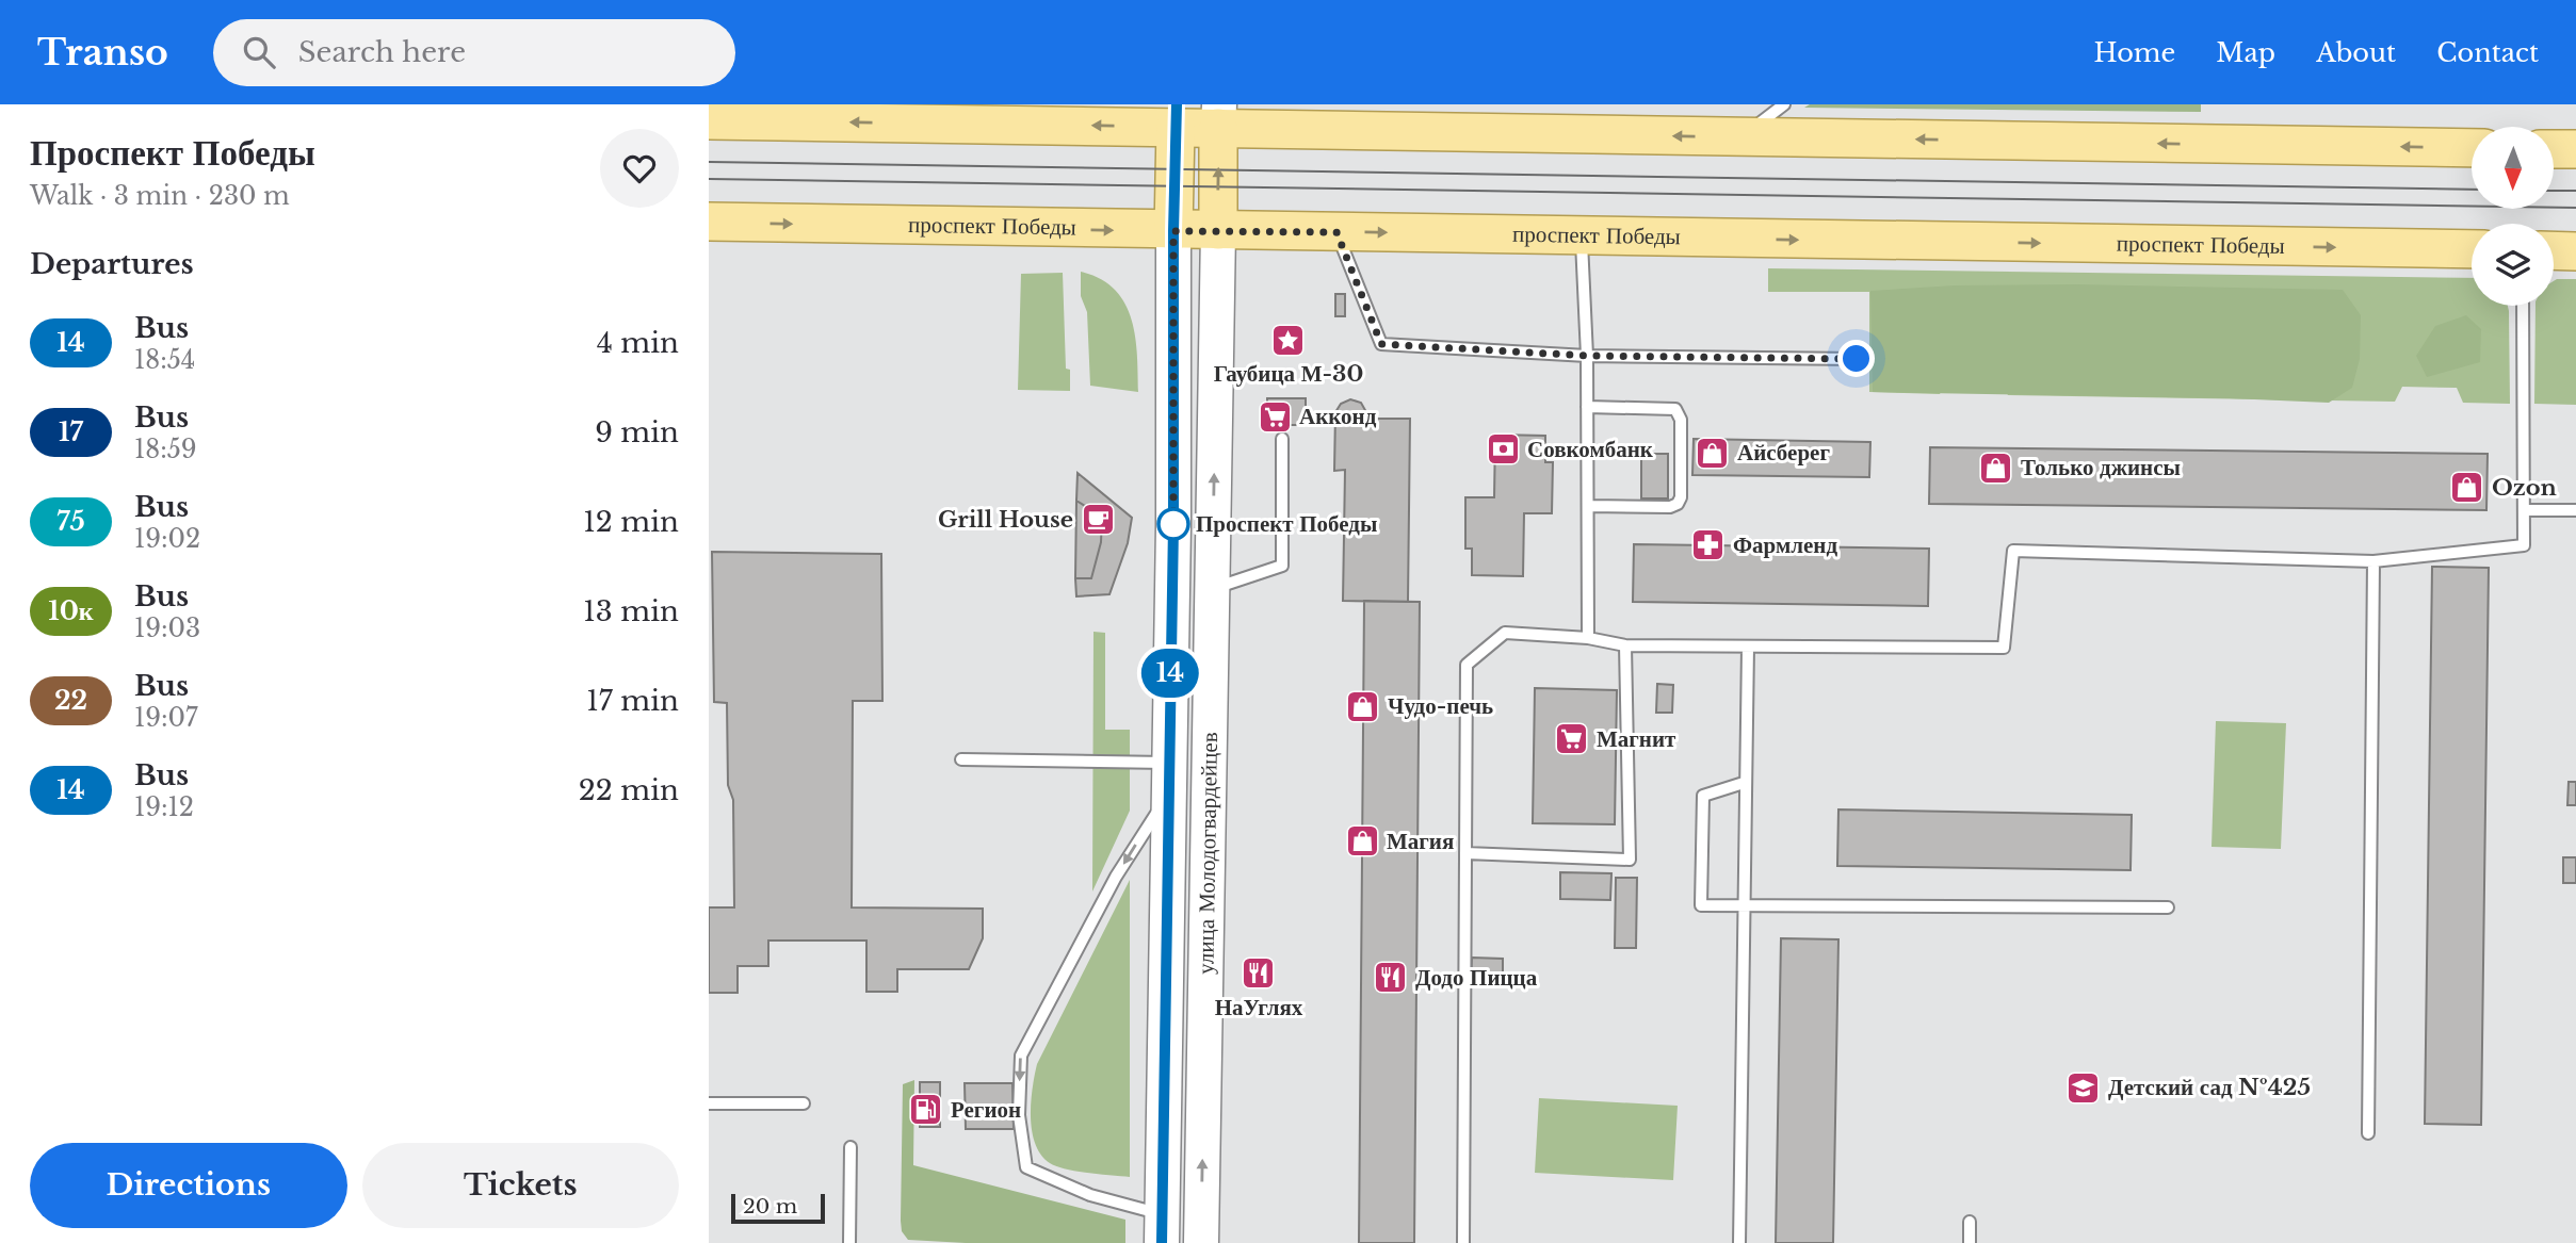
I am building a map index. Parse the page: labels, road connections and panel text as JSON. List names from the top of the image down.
{
  "streets": {
    "main road": ["проспект Победы", "улица Молодогвардейцев"]
  },
  "crossings": [
    ["проспект Победы", "улица Молодогвардейцев"]
  ],
  "places": {
    "place": ["Гаубица М-30"],
    "supermarket": ["Акконд", "Магнит"],
    "bank": ["Совкомбанк"],
    "shop": [
      "Айсберег",
      "Только джинсы",
      "Ozon",
      "Чудо-печь",
      "Магия"
    ],
    "cafe": ["Grill House"],
    "other": ["Проспект Победы"],
    "pharmacy": ["Фармленд"],
    "restaurant": ["НаУглях", "Додо Пицца"],
    "school or university": ["Детский сад №425"],
    "fuel station": ["Регион"]
  },
  "lines": ["bus line 14"],
  "scale_bar": "20 m",
  "north": "bottom",
  "page": {
    "header": "Transo",
    "search": "Search here",
    "nav": [
      "Home",
      "Map",
      "About",
      "Contact"
    ],
    "heading": [
      ["Проспект Победы", "Walk · 3 min · 230 m"],
      "Departures"
    ],
    "on_map": "14",
    "list": [
      {
        "mark": "14",
        "name": "Bus",
        "note": "18:54",
        "value": "4 min"
      },
      {
        "mark": "17",
        "name": "Bus",
        "note": "18:59",
        "value": "9 min"
      },
      {
        "mark": "75",
        "name": "Bus",
        "note": "19:02",
        "value": "12 min"
      },
      {
        "mark": "10к",
        "name": "Bus",
        "note": "19:03",
        "value": "13 min"
      },
      {
        "mark": "22",
        "name": "Bus",
        "note": "19:07",
        "value": "17 min"
      },
      {
        "mark": "14",
        "name": "Bus",
        "note": "19:12",
        "value": "22 min"
      }
    ],
    "buttons": ["Directions", "Tickets"],
    "scale": "20 m"
  }
}
